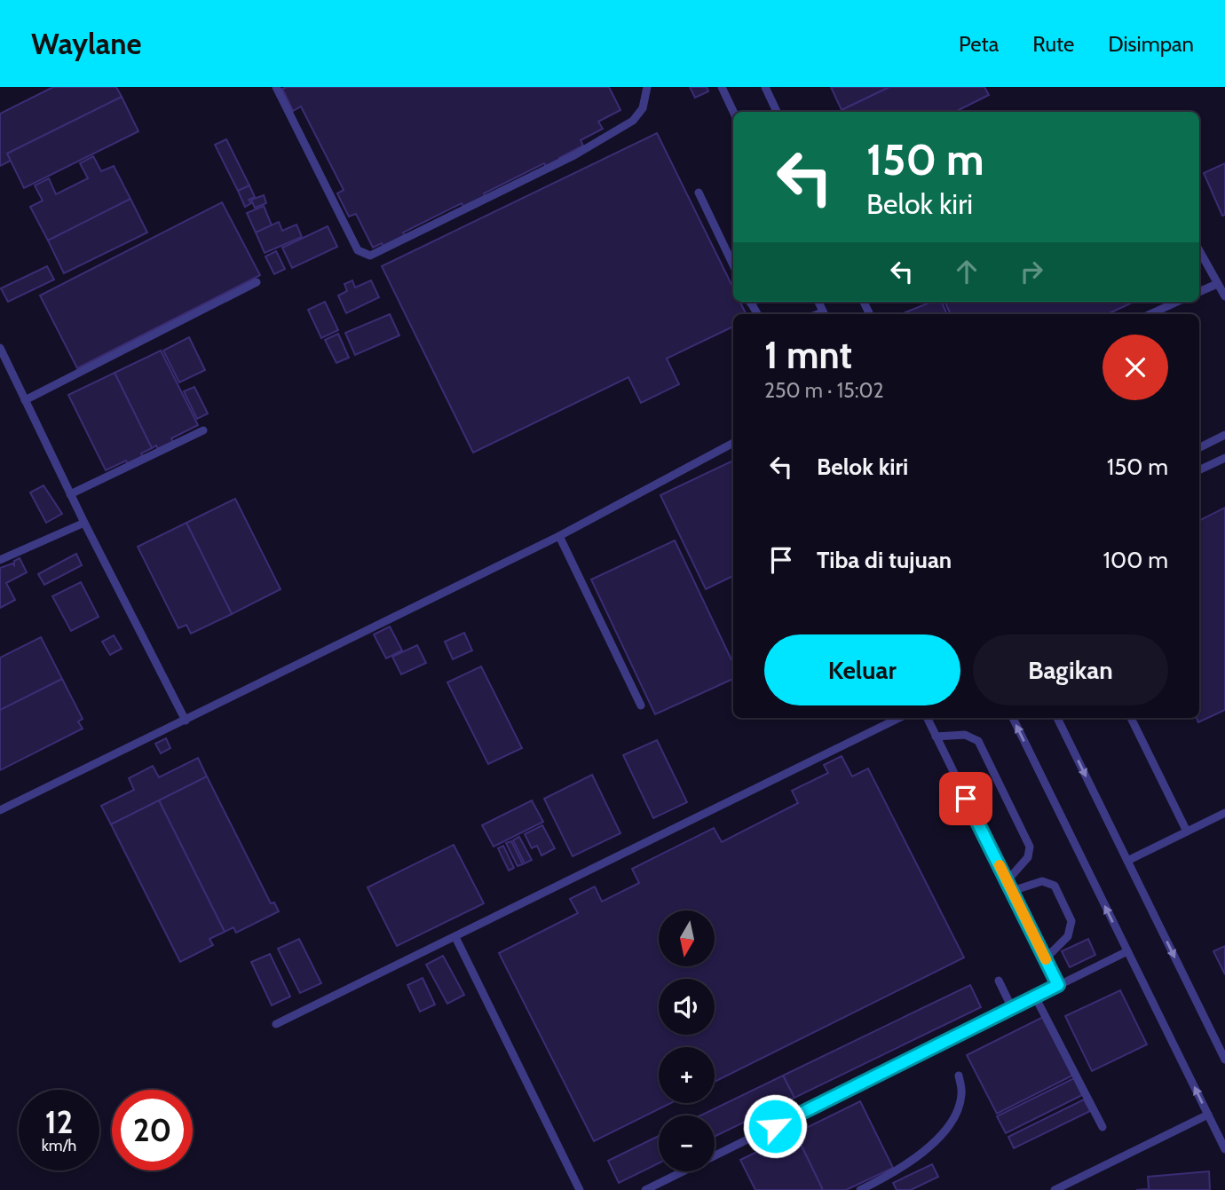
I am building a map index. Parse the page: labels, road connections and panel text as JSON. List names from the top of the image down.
{
  "north": "bottom",
  "page": {
    "header": "Waylane",
    "nav": ["Peta", "Rute", "Disimpan"],
    "turn": ["150 m", "Belok kiri"],
    "heading": ["1 mnt", "250 m · 15:02"],
    "list": [
      {
        "name": "Belok kiri",
        "value": "150 m"
      },
      {
        "name": "Tiba di tujuan",
        "value": "100 m"
      }
    ],
    "buttons": ["Keluar", "Bagikan"],
    "map_buttons": ["+", "−"],
    "speed": "12 km/h",
    "limit": "20"
  }
}
